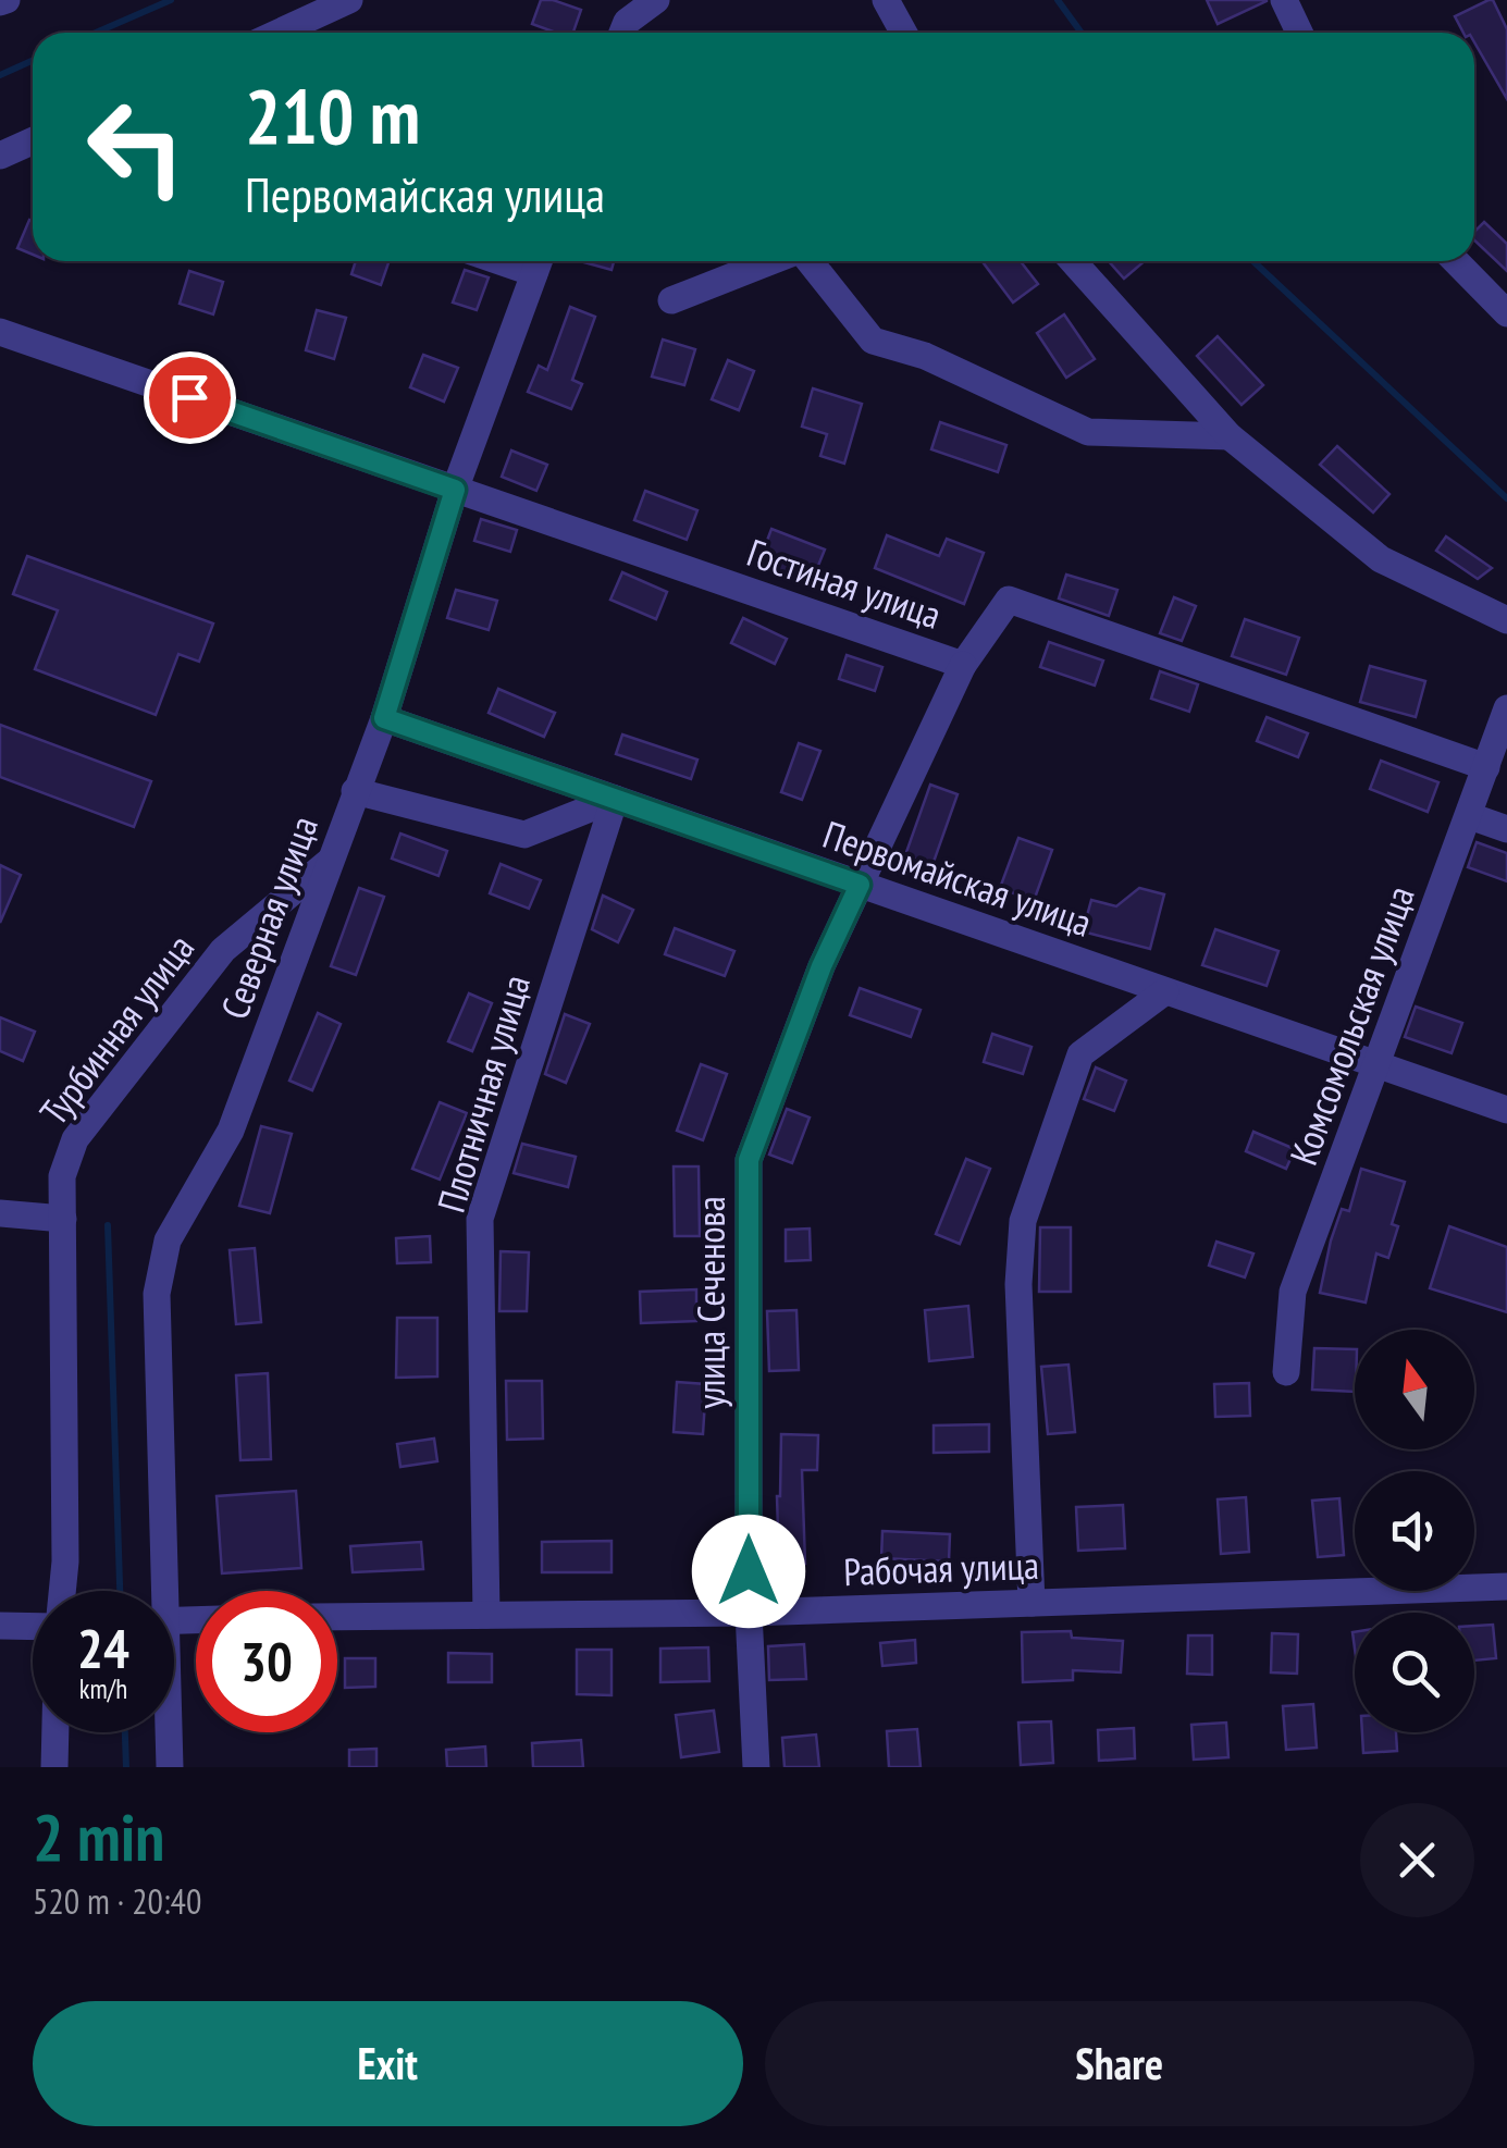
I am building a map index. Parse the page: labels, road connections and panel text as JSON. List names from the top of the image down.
{
  "streets": {
    "street": [
      "Гостиная улица",
      "Первомайская улица",
      "Северная улица",
      "Комсомольская улица",
      "Турбинная улица",
      "Плотничная улица",
      "улица Сеченова",
      "Рабочая улица"
    ]
  },
  "crossings": [
    ["Гостиная улица", "Северная улица"],
    ["Гостиная улица", "Комсомольская улица"],
    ["Гостиная улица", "улица Сеченова"],
    ["Первомайская улица", "Северная улица"],
    ["Первомайская улица", "Комсомольская улица"],
    ["Первомайская улица", "Плотничная улица"],
    ["Первомайская улица", "улица Сеченова"],
    ["Северная улица", "Турбинная улица"],
    ["Плотничная улица", "Рабочая улица"],
    ["улица Сеченова", "Рабочая улица"]
  ],
  "north": "top",
  "page": {
    "turn": ["210 m", "Первомайская улица"],
    "speed": "24 km/h",
    "limit": "30",
    "heading": ["2 min", "520 m · 20:40"],
    "buttons": ["Exit", "Share"]
  }
}
